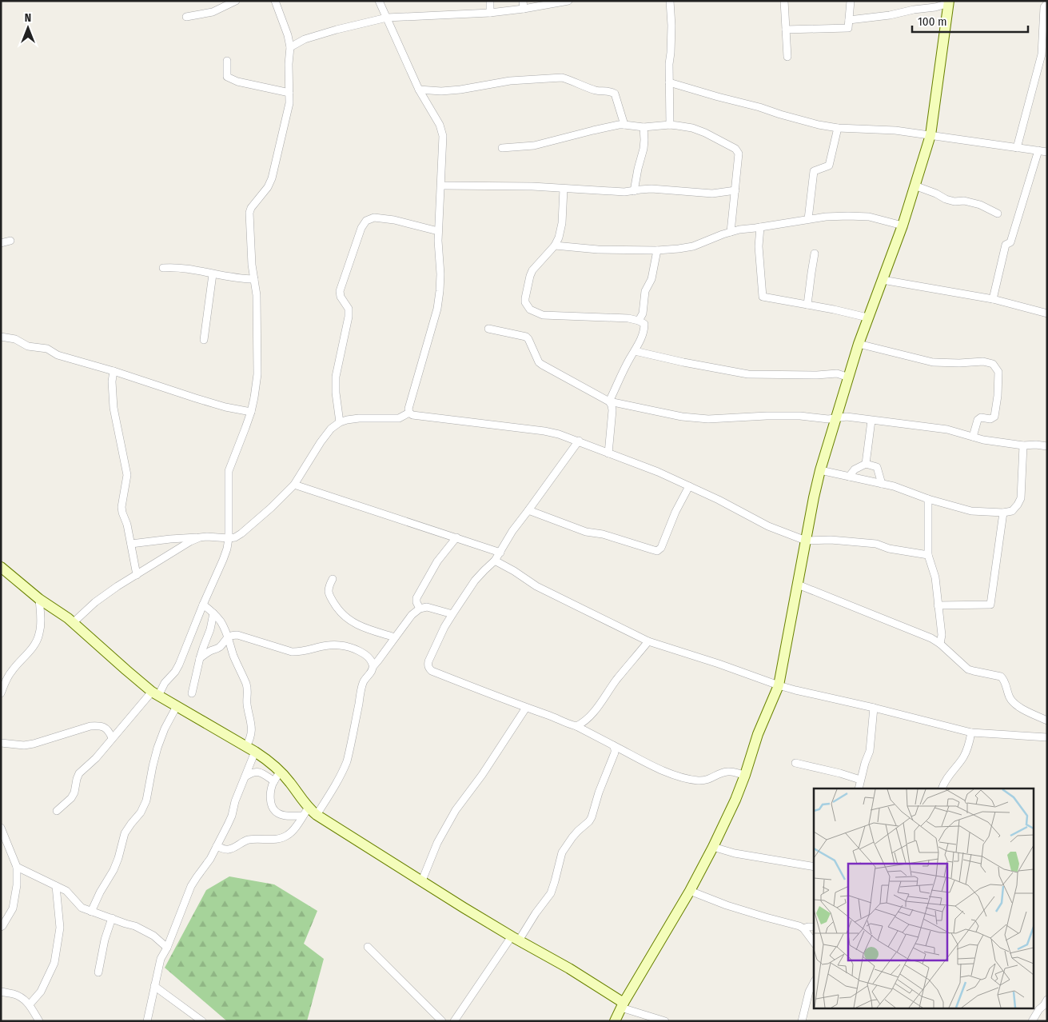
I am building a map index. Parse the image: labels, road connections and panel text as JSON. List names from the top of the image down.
{
  "scale_bar": "100 m",
  "north": "top"
}
